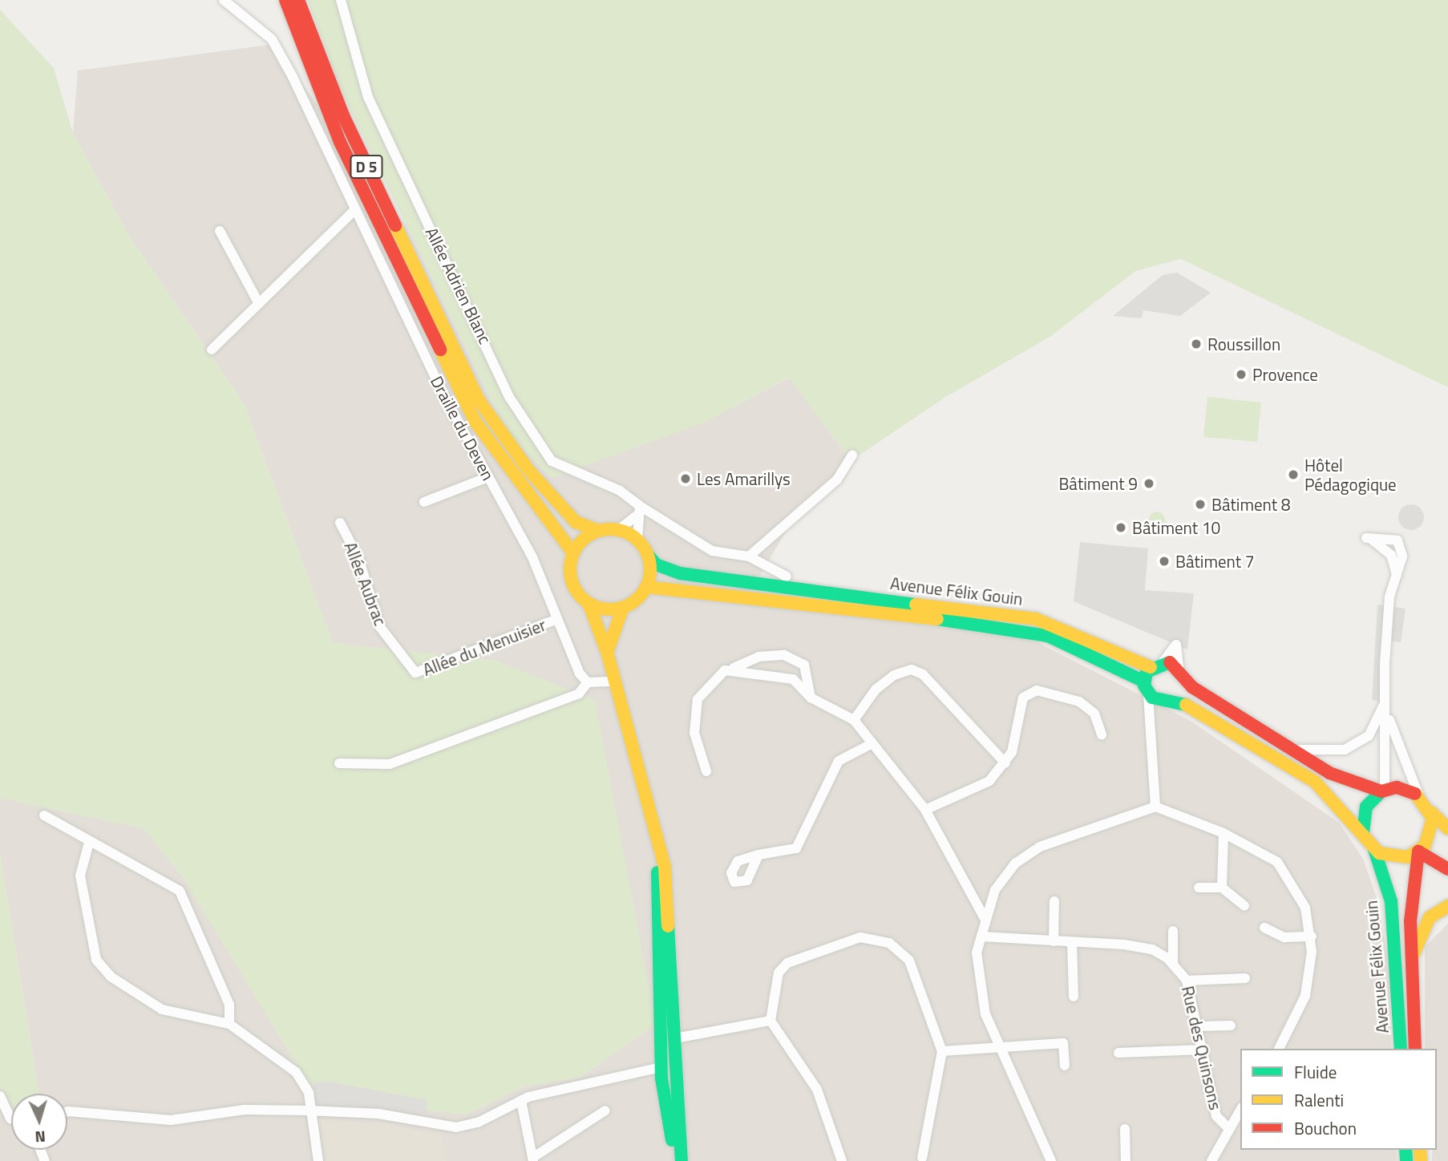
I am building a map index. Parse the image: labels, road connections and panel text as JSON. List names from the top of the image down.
{
  "streets": {
    "main road": ["D 5", "Avenue Félix Gouin"],
    "street": [
      "Allée Adrien Blanc",
      "Draille du Deven",
      "Allée Aubrac",
      "Allée du Menuisier",
      "Rue des Quinsons"
    ]
  },
  "crossings": [
    ["D 5", "Avenue Félix Gouin"],
    ["Draille du Deven", "Allée du Menuisier"],
    ["Allée Aubrac", "Allée du Menuisier"]
  ],
  "places": [
    "Roussillon",
    "Provence",
    "Hôtel Pédagogique",
    "Les Amarillys",
    "Bâtiment 9",
    "Bâtiment 8",
    "Bâtiment 10",
    "Bâtiment 7"
  ],
  "legend": ["Fluide", "Ralenti", "Bouchon"],
  "north": "bottom"
}
